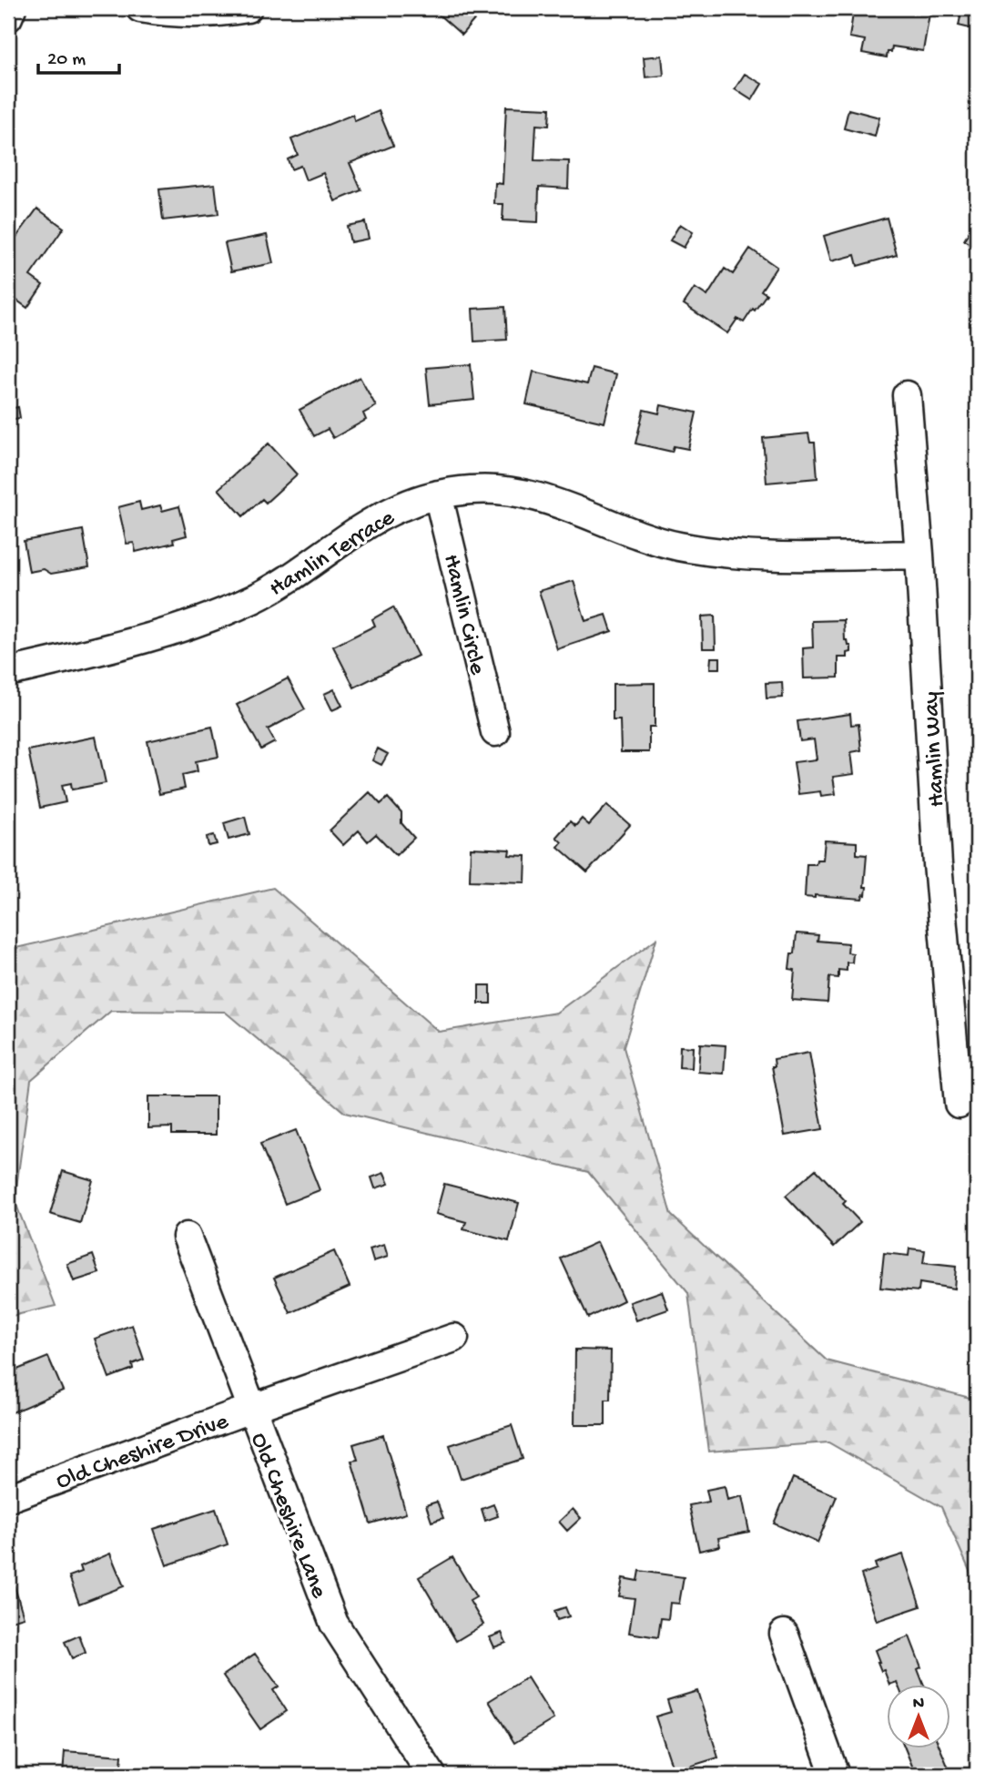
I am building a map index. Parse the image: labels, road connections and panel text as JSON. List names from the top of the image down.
{
  "streets": {
    "street": [
      "Hamlin Terrace",
      "Hamlin Circle",
      "Hamlin Way",
      "Old Cheshire Drive",
      "Old Cheshire Lane"
    ]
  },
  "crossings": [
    ["Hamlin Terrace", "Hamlin Circle"],
    ["Hamlin Terrace", "Hamlin Way"],
    ["Old Cheshire Drive", "Old Cheshire Lane"]
  ],
  "scale_bar": "20 m",
  "north": "top"
}
